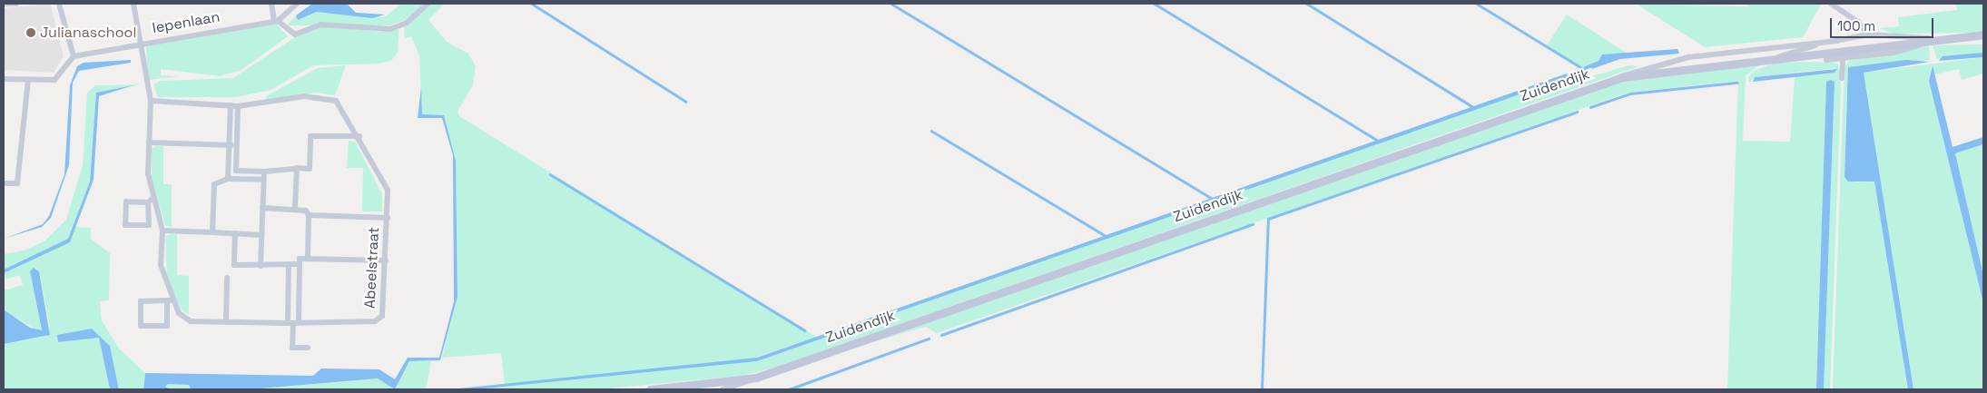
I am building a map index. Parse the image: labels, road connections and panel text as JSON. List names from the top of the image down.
{
  "streets": {
    "street": ["Iepenlaan", "Zuidendijk", "Abeelstraat"]
  },
  "crossings": [
    ["Iepenlaan", "Abeelstraat"]
  ],
  "places": ["Julianaschool"],
  "scale_bar": "100 m"
}
